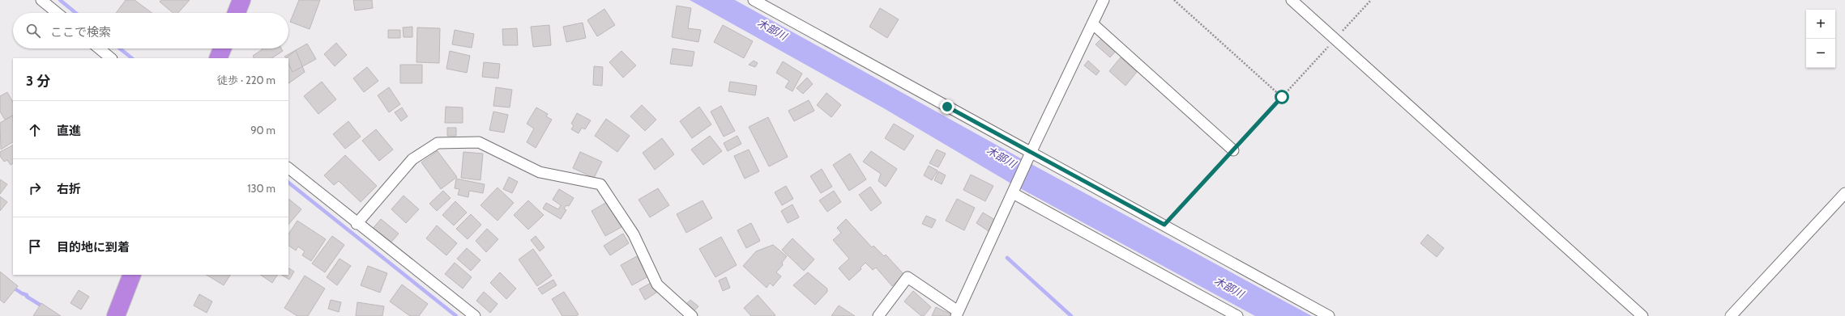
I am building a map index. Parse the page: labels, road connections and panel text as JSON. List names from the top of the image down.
{
  "water": ["木部川"],
  "page": {
    "map_buttons": ["+", "−"],
    "search": "ここで検索",
    "heading": ["3 分", "徒歩 · 220 m"],
    "list": [
      ["直進", "90 m"],
      ["右折", "130 m"],
      "目的地に到着"
    ]
  }
}
